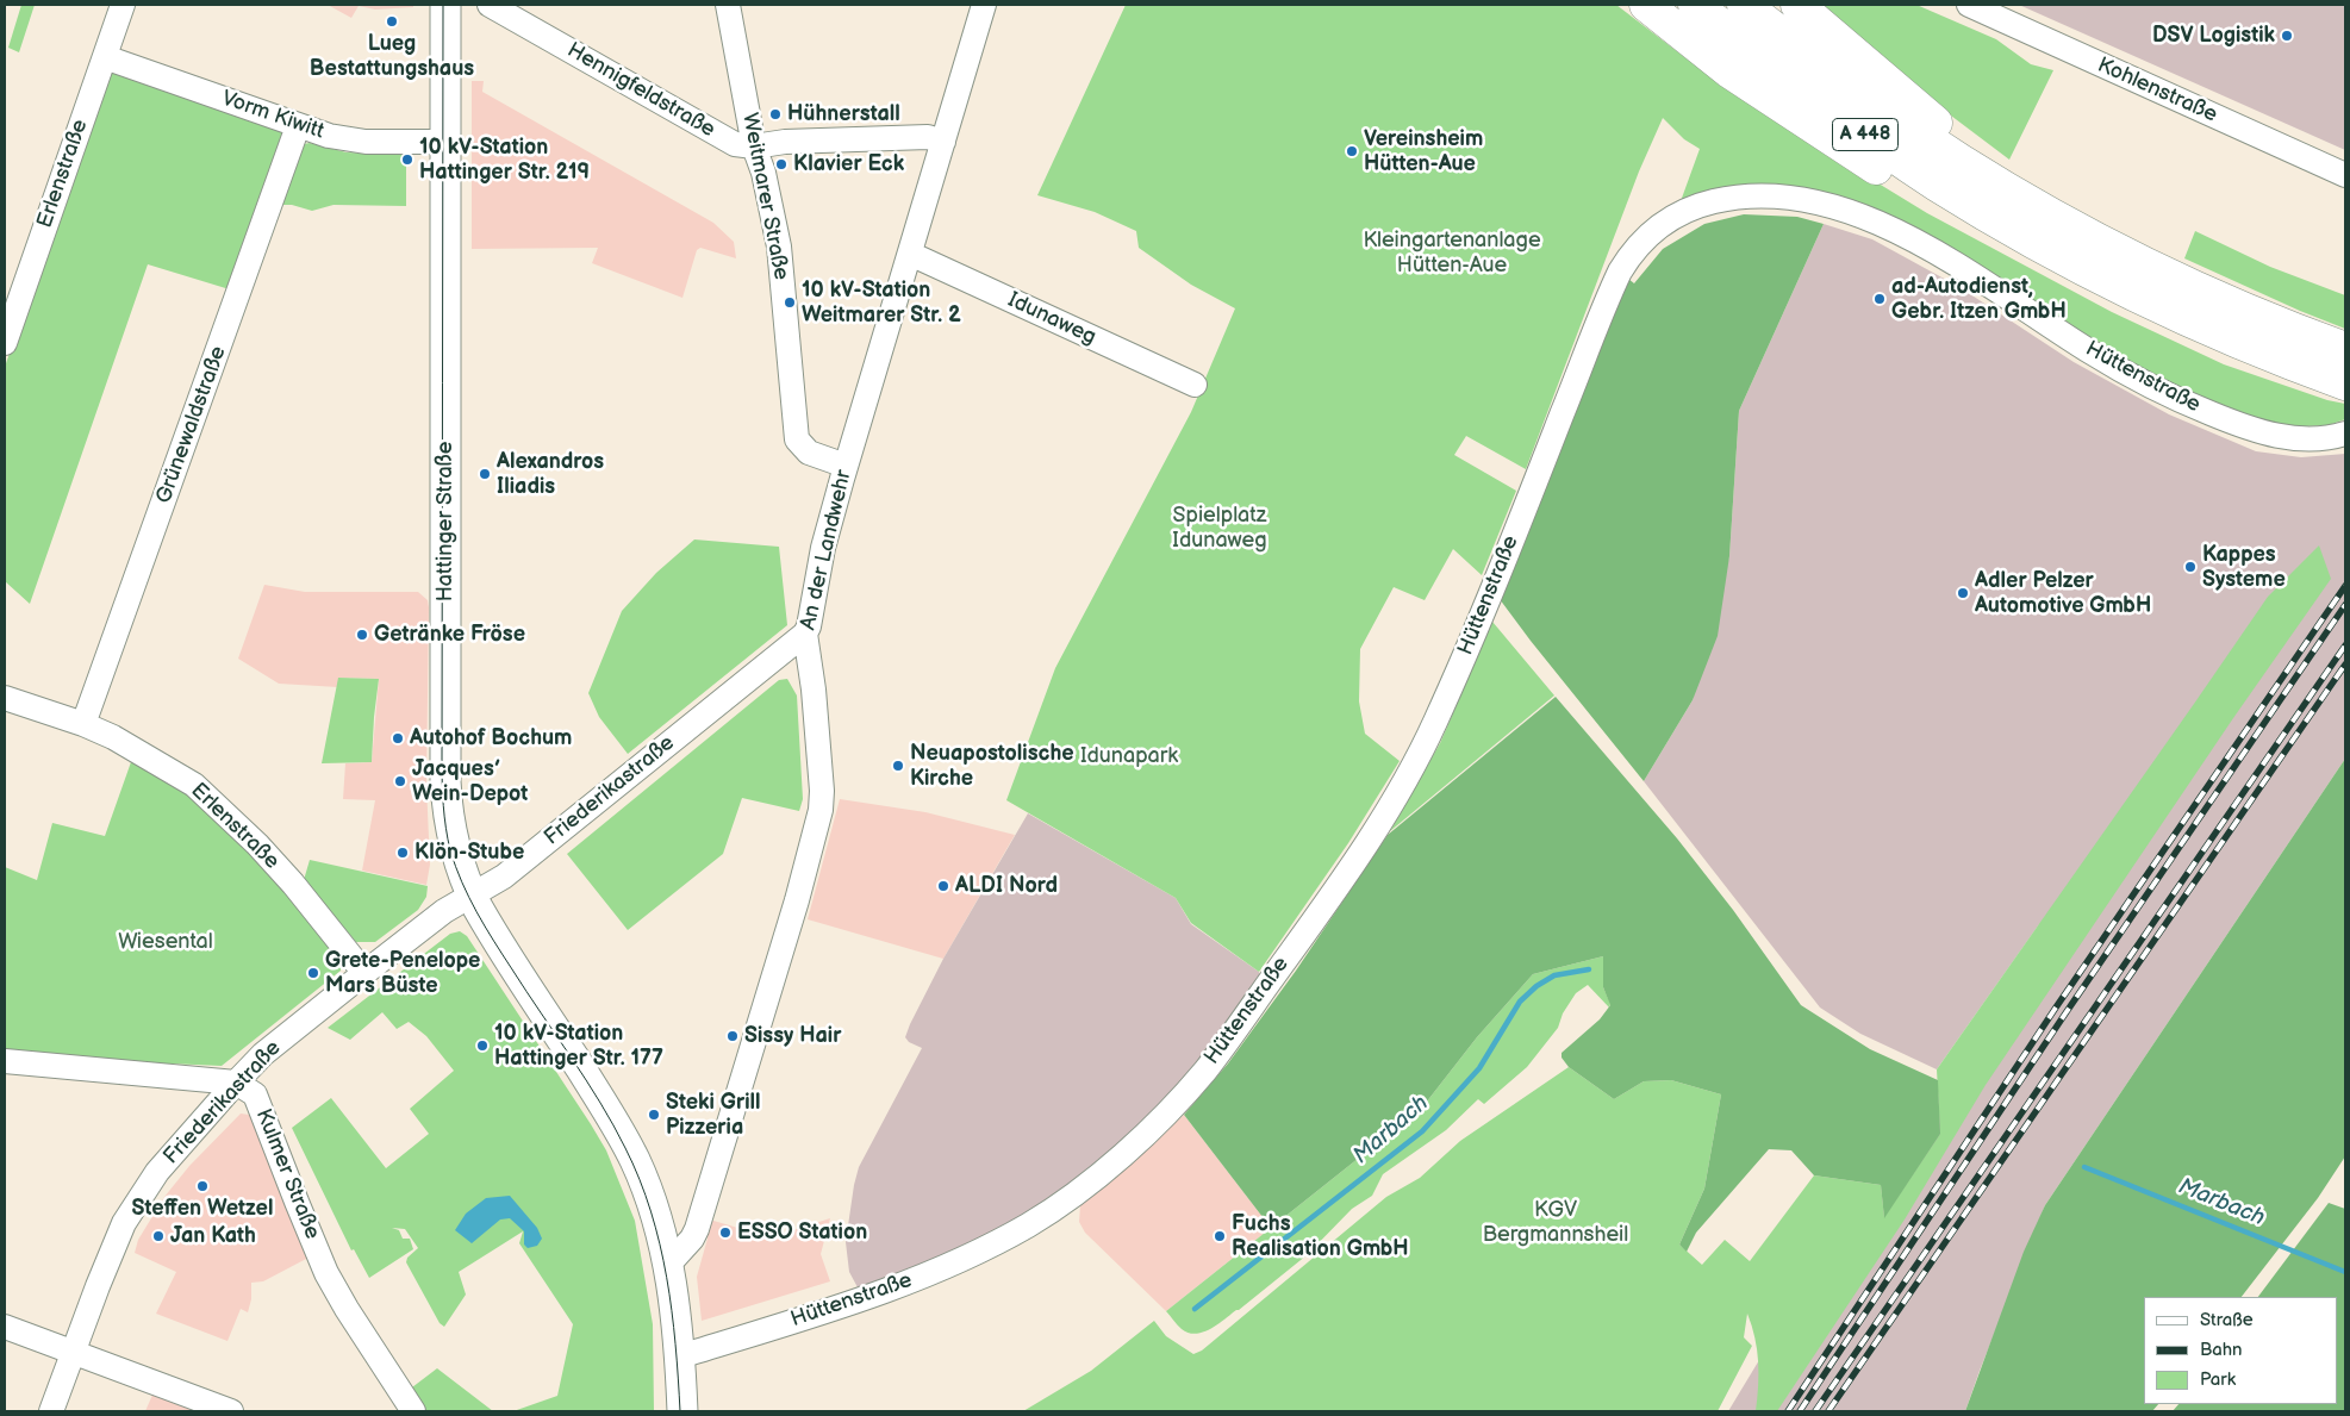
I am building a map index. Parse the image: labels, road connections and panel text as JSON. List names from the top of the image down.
{
  "streets": {
    "highway": ["A 448"],
    "main road": ["Hattinger Straße"],
    "street": [
      "Hennigfeldstraße",
      "Kohlenstraße",
      "Vorm Kiwitt",
      "Erlenstraße",
      "Weitmarer Straße",
      "Idunaweg",
      "Hüttenstraße",
      "Grünewaldstraße",
      "An der Landwehr",
      "Friederikastraße",
      "Kulmer Straße"
    ]
  },
  "crossings": [
    ["Hennigfeldstraße", "Weitmarer Straße"],
    ["Hennigfeldstraße", "An der Landwehr"],
    ["Vorm Kiwitt", "Erlenstraße"],
    ["Vorm Kiwitt", "Grünewaldstraße"],
    ["Vorm Kiwitt", "Hattinger Straße"],
    ["Erlenstraße", "Grünewaldstraße"],
    ["Erlenstraße", "Friederikastraße"],
    ["Weitmarer Straße", "An der Landwehr"],
    ["Idunaweg", "An der Landwehr"],
    ["Hüttenstraße", "Hattinger Straße"],
    ["Hattinger Straße", "An der Landwehr"],
    ["Hattinger Straße", "Friederikastraße"],
    ["An der Landwehr", "Friederikastraße"],
    ["Friederikastraße", "Kulmer Straße"]
  ],
  "water": ["Marbach"],
  "parks": [
    "Kleingartenanlage Hütten-Aue",
    "Spielplatz Idunaweg",
    "Idunapark",
    "Wiesental",
    "KGV Bergmannsheil"
  ],
  "places": [
    "Lueg Bestattungshaus",
    "DSV Logistik",
    "Hühnerstall",
    "Vereinsheim Hütten-Aue",
    "10 kV-Station Hattinger Str. 219",
    "Klavier Eck",
    "ad-Autodienst, Gebr. Itzen GmbH",
    "10 kV-Station Weitmarer Str. 2",
    "Alexandros Iliadis",
    "Kappes Systeme",
    "Adler Pelzer Automotive GmbH",
    "Getränke Fröse",
    "Autohof Bochum",
    "Neuapostolische Kirche",
    "Jacques’ Wein-Depot",
    "Klön-Stube",
    "ALDI Nord",
    "Grete-Penelope Mars Büste",
    "Sissy Hair",
    "10 kV-Station Hattinger Str. 177",
    "Steki Grill Pizzeria",
    "Steffen Wetzel",
    "ESSO Station",
    "Jan Kath",
    "Fuchs Realisation GmbH"
  ],
  "legend": ["Straße", "Bahn", "Park"]
}
